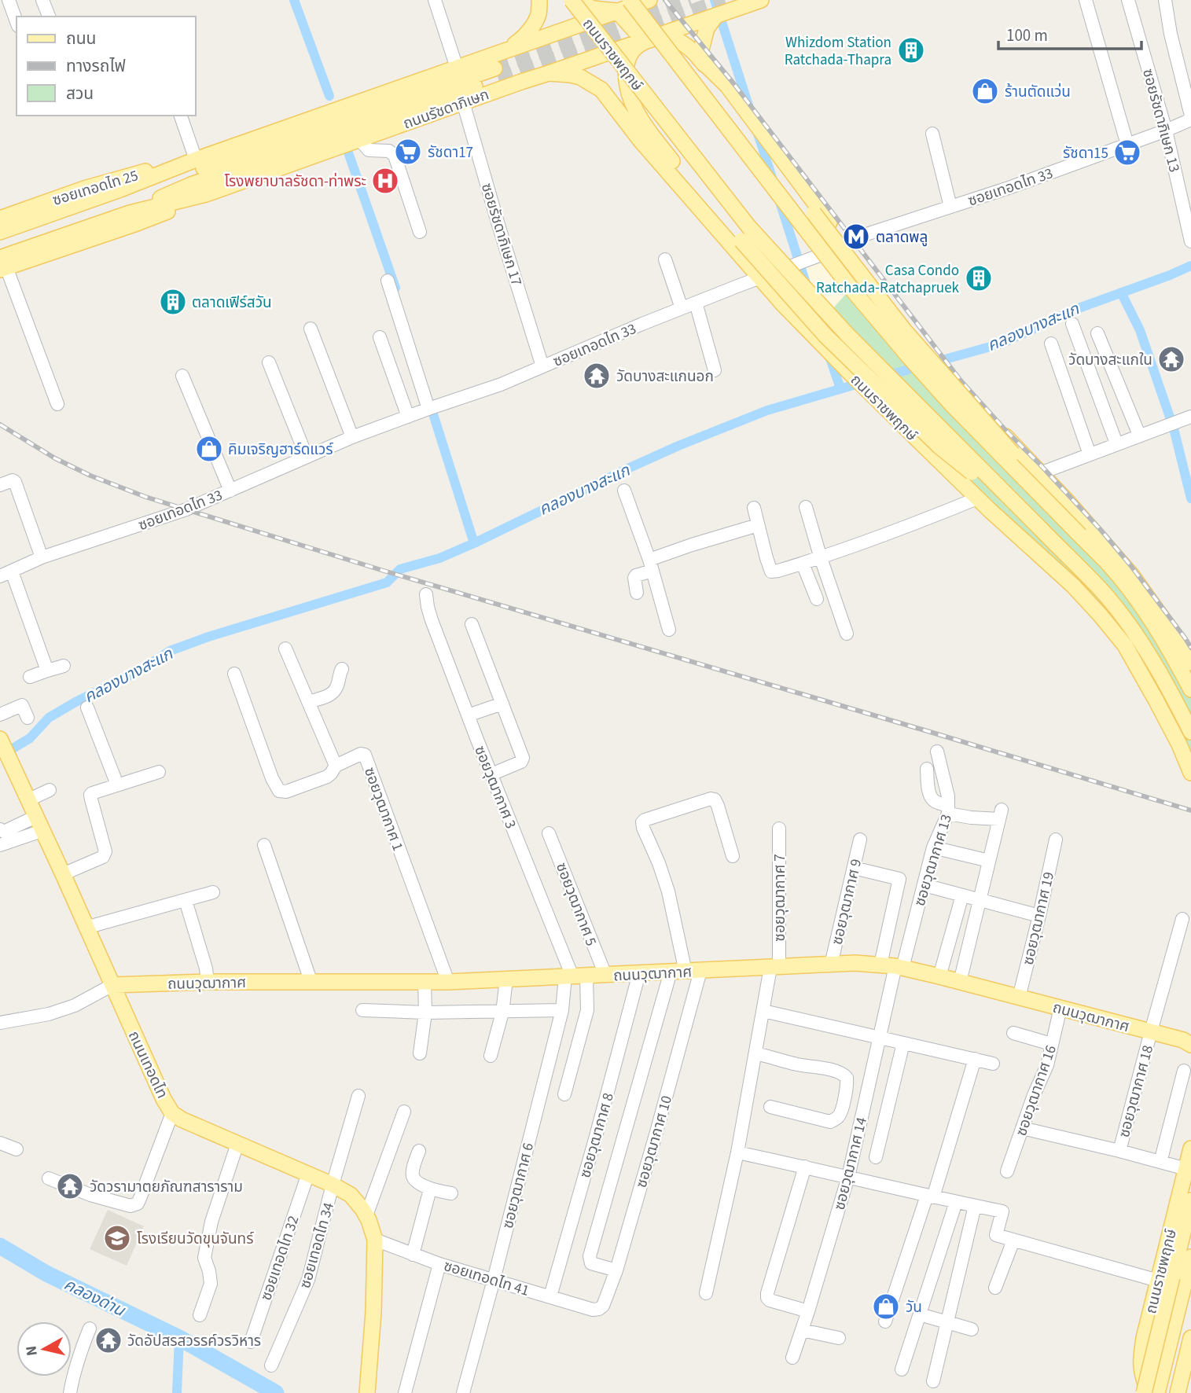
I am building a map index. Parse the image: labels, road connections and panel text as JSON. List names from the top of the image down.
{
  "streets": {
    "main road": [
      "ถนนราชพฤกษ์",
      "ถนนรัชดาภิเษก",
      "ซอยเทอดไท 25",
      "ถนนวุฒากาศ",
      "ถนนเทอดไท"
    ],
    "street": [
      "ซอยรัชดาภิเษก 13",
      "ซอยเทอดไท 33",
      "ซอยรัชดาภิเษก 17",
      "ซอยวุฒากาศ 3",
      "ซอยวุฒากาศ 1",
      "ซอยวุฒากาศ 13",
      "ซอยวุฒากาศ 7",
      "ซอยวุฒากาศ 9",
      "ซอยวุฒากาศ 5",
      "ซอยวุฒากาศ 19",
      "ซอยวุฒากาศ 16",
      "ซอยวุฒากาศ 18",
      "ซอยวุฒากาศ 8",
      "ซอยวุฒากาศ 10",
      "ซอยวุฒากาศ 14",
      "ซอยวุฒากาศ 6",
      "ซอยเทอดไท 34",
      "ซอยเทอดไท 32",
      "ซอยเทอดไท 41"
    ]
  },
  "crossings": [
    ["ถนนราชพฤกษ์", "ถนนรัชดาภิเษก"],
    ["ถนนราชพฤกษ์", "ซอยเทอดไท 33"],
    ["ถนนรัชดาภิเษก", "ซอยเทอดไท 25"],
    ["ถนนรัชดาภิเษก", "ซอยรัชดาภิเษก 17"],
    ["ซอยรัชดาภิเษก 13", "ซอยเทอดไท 33"],
    ["ซอยเทอดไท 33", "ซอยรัชดาภิเษก 17"],
    ["ซอยวุฒากาศ 3", "ถนนวุฒากาศ"],
    ["ซอยวุฒากาศ 3", "ซอยวุฒากาศ 6"],
    ["ซอยวุฒากาศ 1", "ถนนวุฒากาศ"],
    ["ซอยวุฒากาศ 13", "ถนนวุฒากาศ"],
    ["ซอยวุฒากาศ 13", "ซอยวุฒากาศ 14"],
    ["ซอยวุฒากาศ 7", "ถนนวุฒากาศ"],
    ["ซอยวุฒากาศ 9", "ถนนวุฒากาศ"],
    ["ซอยวุฒากาศ 5", "ถนนวุฒากาศ"],
    ["ซอยวุฒากาศ 19", "ถนนวุฒากาศ"],
    ["ถนนวุฒากาศ", "ถนนเทอดไท"],
    ["ถนนวุฒากาศ", "ซอยวุฒากาศ 16"],
    ["ถนนวุฒากาศ", "ซอยวุฒากาศ 18"],
    ["ถนนวุฒากาศ", "ซอยวุฒากาศ 8"],
    ["ถนนวุฒากาศ", "ซอยวุฒากาศ 10"],
    ["ถนนวุฒากาศ", "ซอยวุฒากาศ 14"],
    ["ถนนวุฒากาศ", "ซอยวุฒากาศ 6"],
    ["ถนนเทอดไท", "ซอยเทอดไท 34"],
    ["ถนนเทอดไท", "ซอยเทอดไท 32"],
    ["ถนนเทอดไท", "ซอยเทอดไท 41"],
    ["ซอยวุฒากาศ 8", "ซอยเทอดไท 41"],
    ["ซอยวุฒากาศ 10", "ซอยเทอดไท 41"],
    ["ซอยวุฒากาศ 6", "ซอยเทอดไท 41"]
  ],
  "water": ["คลองบางสะแก", "คลองด่าน"],
  "places": {
    "building": ["Whizdom Station Ratchada-Thapra", "Casa Condo Ratchada-Ratchapruek", "ตลาดเฟิร์สวัน"],
    "shop": ["ร้านตัดแว่น", "คิมเจริญฮาร์ดแวร์", "วัน"],
    "supermarket": ["รัชดา17", "รัชดา15"],
    "hospital": ["โรงพยาบาลรัชดา-ท่าพระ"],
    "metro station": ["ตลาดพลู"],
    "temple": [
      "วัดบางสะแกใน",
      "วัดบางสะแกนอก",
      "วัดวรามาตยภัณฑสาราราม",
      "วัดอัปสรสวรรค์วรวิหาร"
    ],
    "school or university": ["โรงเรียนวัดขุนจันทร์"]
  },
  "legend": ["ถนน", "ทางรถไฟ", "สวน"],
  "scale_bar": "100 m",
  "north": "left"
}
